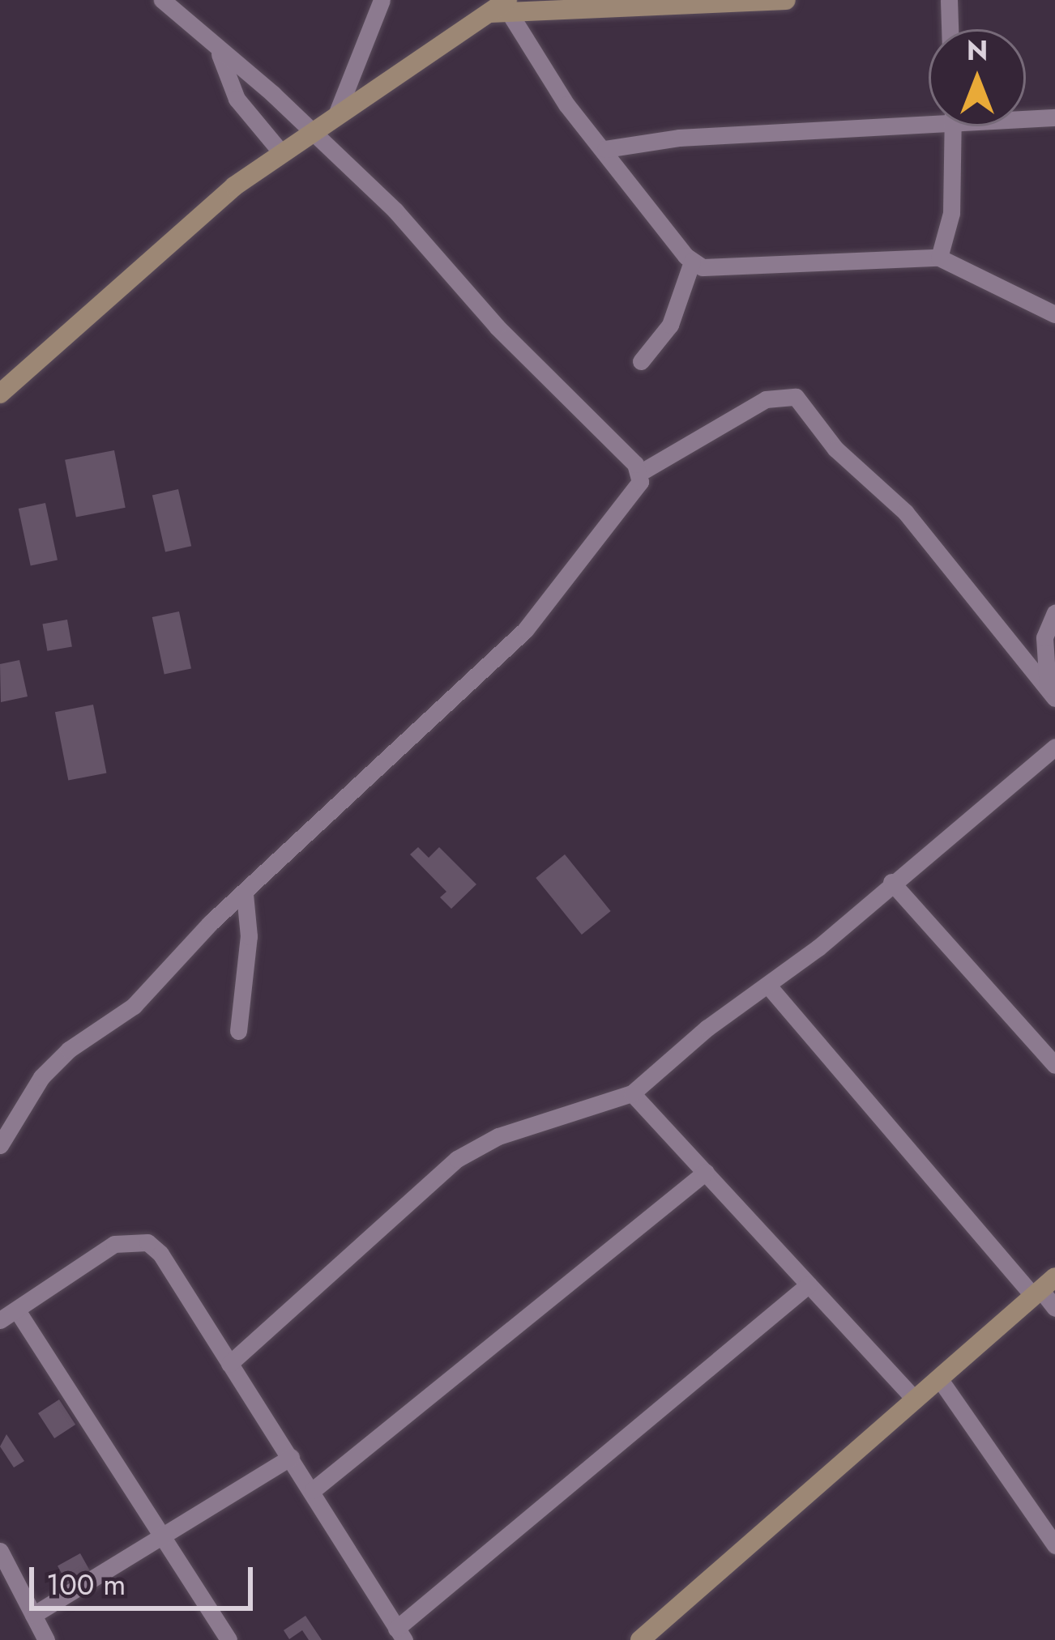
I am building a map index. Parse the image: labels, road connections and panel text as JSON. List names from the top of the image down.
{
  "scale_bar": "100 m",
  "north": "top"
}
